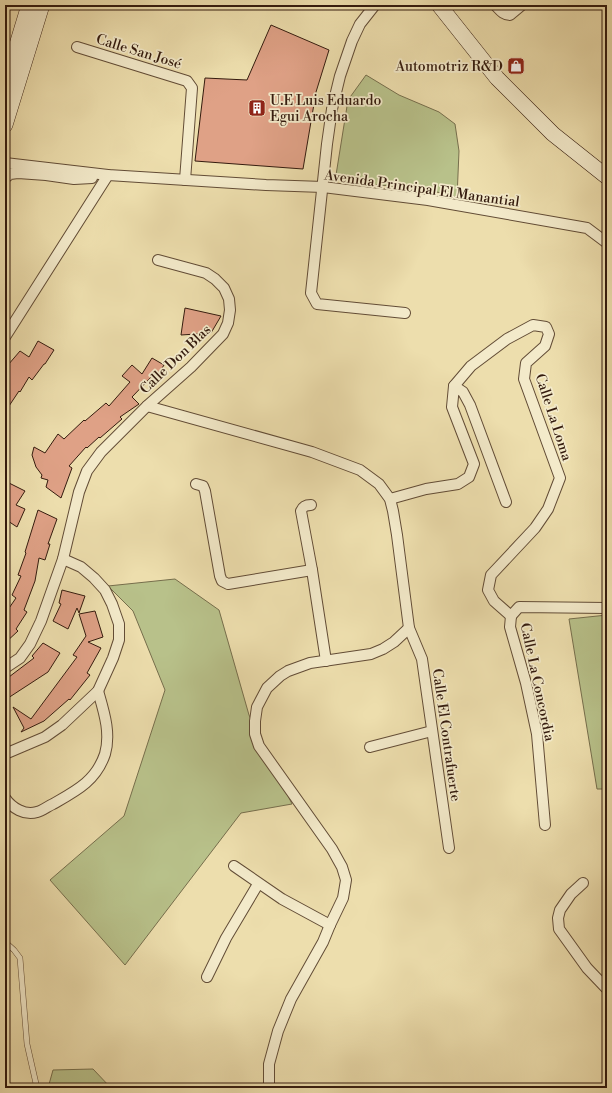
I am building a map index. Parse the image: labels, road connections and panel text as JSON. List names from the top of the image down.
{
  "streets": {
    "street": [
      "Calle San José",
      "Avenida Principal El Manantial",
      "Calle Don Blas",
      "Calle La Loma",
      "Calle La Concordia",
      "Calle El Contrafuerte"
    ]
  },
  "crossings": [
    ["Calle San José", "Avenida Principal El Manantial"],
    ["Calle La Loma", "Calle La Concordia"]
  ],
  "places": {
    "shop": ["Automotriz R&D"],
    "building": ["U.E Luis Eduardo Egui Arocha"]
  }
}
